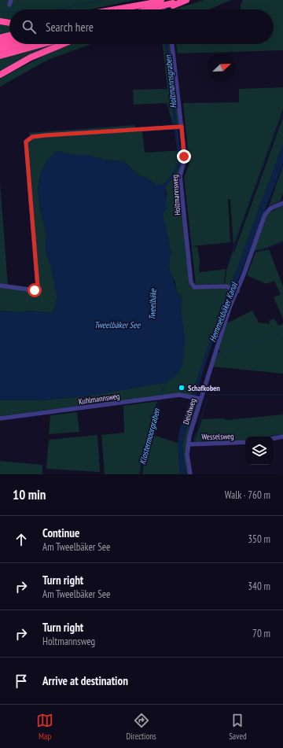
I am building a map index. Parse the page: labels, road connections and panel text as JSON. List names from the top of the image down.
{
  "streets": {
    "street": [
      "Holtmannsweg",
      "Kuhlmannsweg",
      "Deichweg",
      "Wesselsweg"
    ]
  },
  "crossings": [
    ["Holtmannsweg", "Deichweg"],
    ["Kuhlmannsweg", "Deichweg"],
    ["Deichweg", "Wesselsweg"]
  ],
  "water": [
    "Holtmannsgraben",
    "Tweelbäke",
    "Hemmelsbäker Kanal",
    "Tweelbäker See",
    "Klostermoorgraben"
  ],
  "places": ["Schafkoben"],
  "north": "top right",
  "page": {
    "search": "Search here",
    "heading": ["10 min", "Walk · 760 m"],
    "list": [
      ["Continue", "Am Tweelbäker See", "350 m"],
      ["Turn right", "Am Tweelbäker See", "340 m"],
      ["Turn right", "Holtmannsweg", "70 m"],
      "Arrive at destination"
    ],
    "nav": ["Map", "Directions", "Saved"]
  }
}
